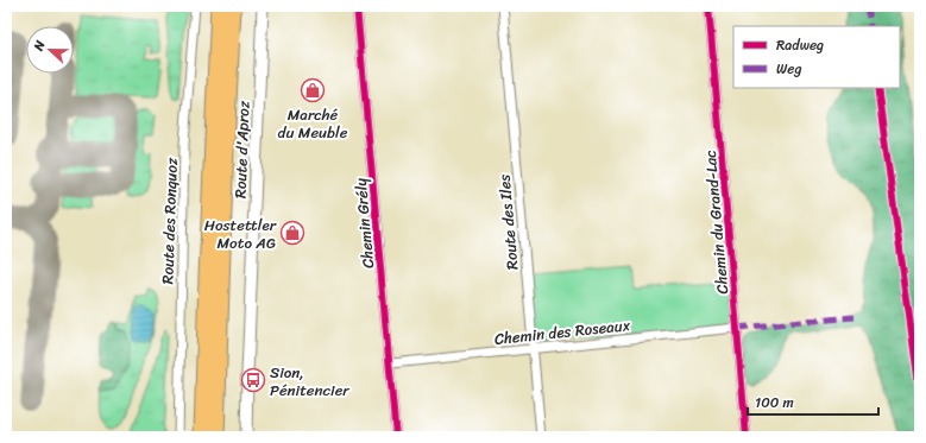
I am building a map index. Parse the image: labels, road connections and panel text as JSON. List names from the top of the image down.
{
  "streets": {
    "street": [
      "Route d'Aproz",
      "Route des Ronquoz",
      "Route des Iles",
      "Chemin du Grand-Lac",
      "Chemin Grély",
      "Chemin des Roseaux"
    ]
  },
  "crossings": [
    ["Route des Iles", "Chemin des Roseaux"],
    ["Chemin du Grand-Lac", "Chemin des Roseaux"],
    ["Chemin Grély", "Chemin des Roseaux"]
  ],
  "places": {
    "shop": ["Marché du Meuble", "Hostettler Moto AG"],
    "bus stop": ["Sion, Pénitencier"]
  },
  "legend": ["Radweg", "Weg"],
  "scale_bar": "100 m",
  "north": "left"
}
